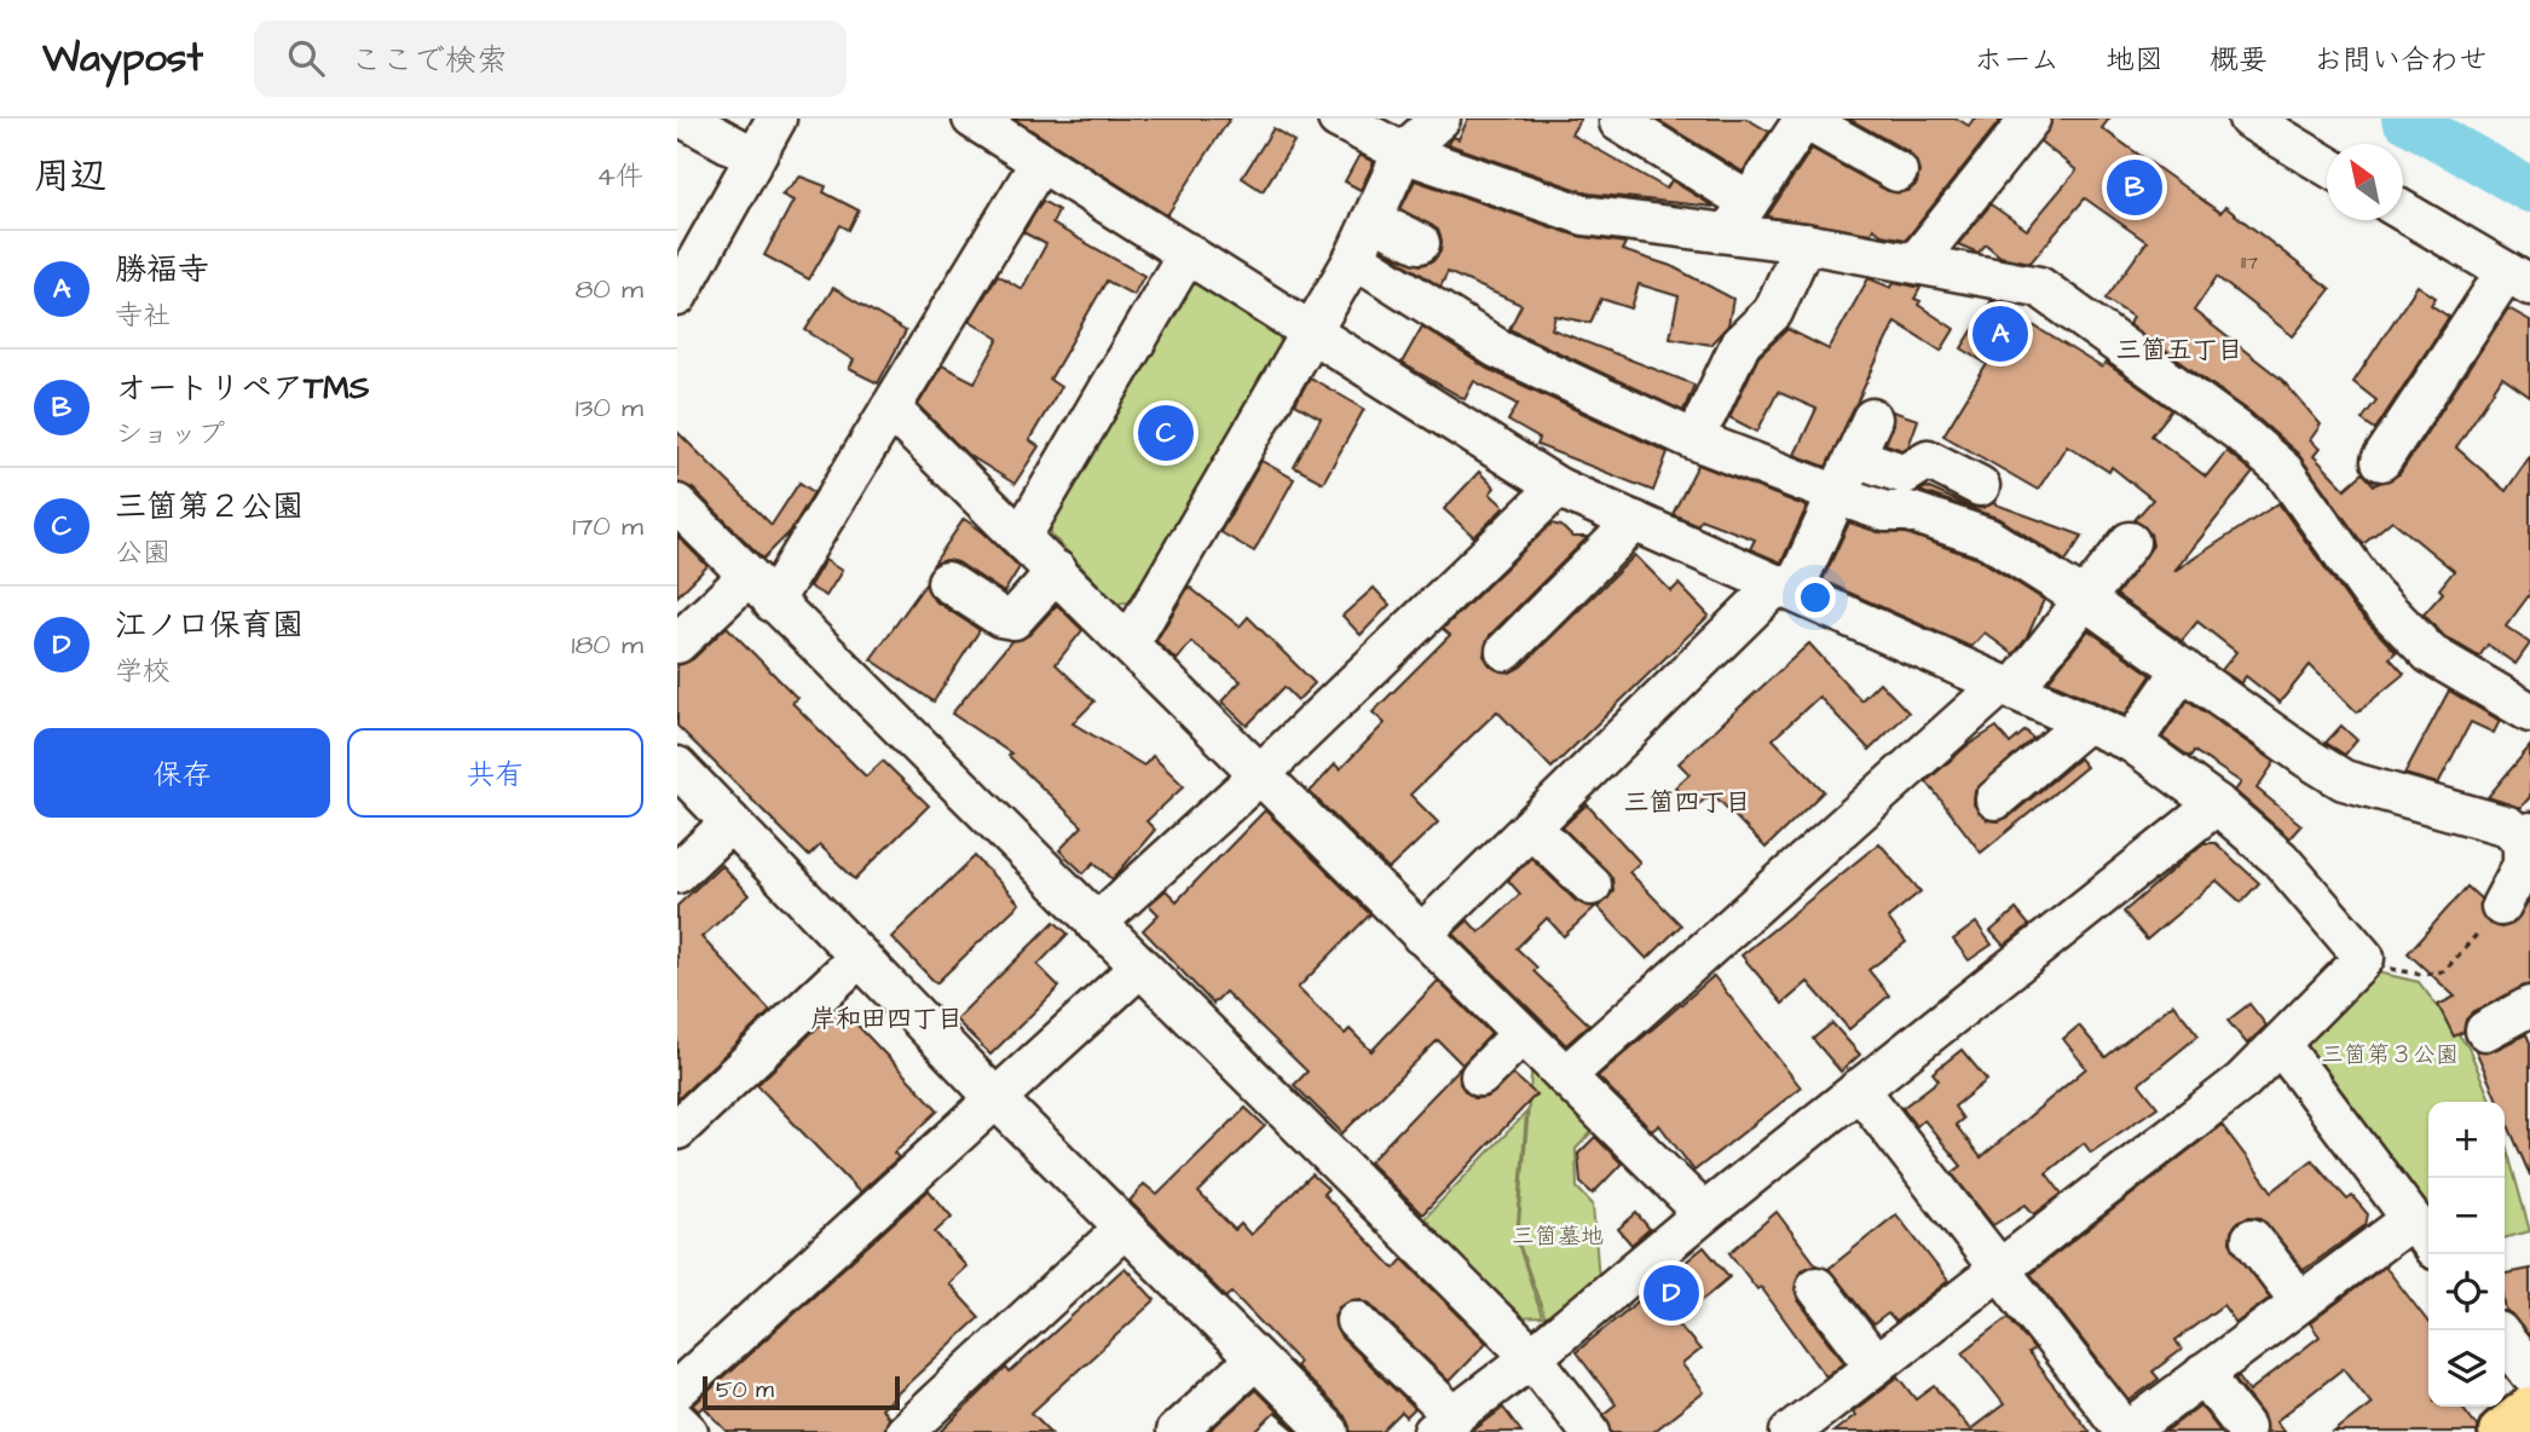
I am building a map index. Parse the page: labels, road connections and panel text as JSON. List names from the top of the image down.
{
  "districts": ["三箇五丁目", "三箇四丁目", "岸和田四丁目"],
  "parks": ["三箇第３公園", "三箇墓地"],
  "house_numbers": ["117"],
  "scale_bar": "50 m",
  "north": "top left",
  "page": {
    "header": "Waypost",
    "search": "ここで検索",
    "nav": [
      "ホーム",
      "地図",
      "概要",
      "お問い合わせ"
    ],
    "heading": ["周辺", "4件"],
    "pins": [
      "B",
      "A",
      "C",
      "D"
    ],
    "list": [
      {
        "mark": "A",
        "name": "勝福寺",
        "note": "寺社",
        "value": "80 m"
      },
      {
        "mark": "B",
        "name": "オートリペアTMS",
        "note": "ショップ",
        "value": "130 m"
      },
      {
        "mark": "C",
        "name": "三箇第２公園",
        "note": "公園",
        "value": "170 m"
      },
      {
        "mark": "D",
        "name": "江ノ口保育園",
        "note": "学校",
        "value": "180 m"
      }
    ],
    "buttons": ["保存", "共有"],
    "map_buttons": ["+", "−"],
    "scale": "50 m"
  }
}
